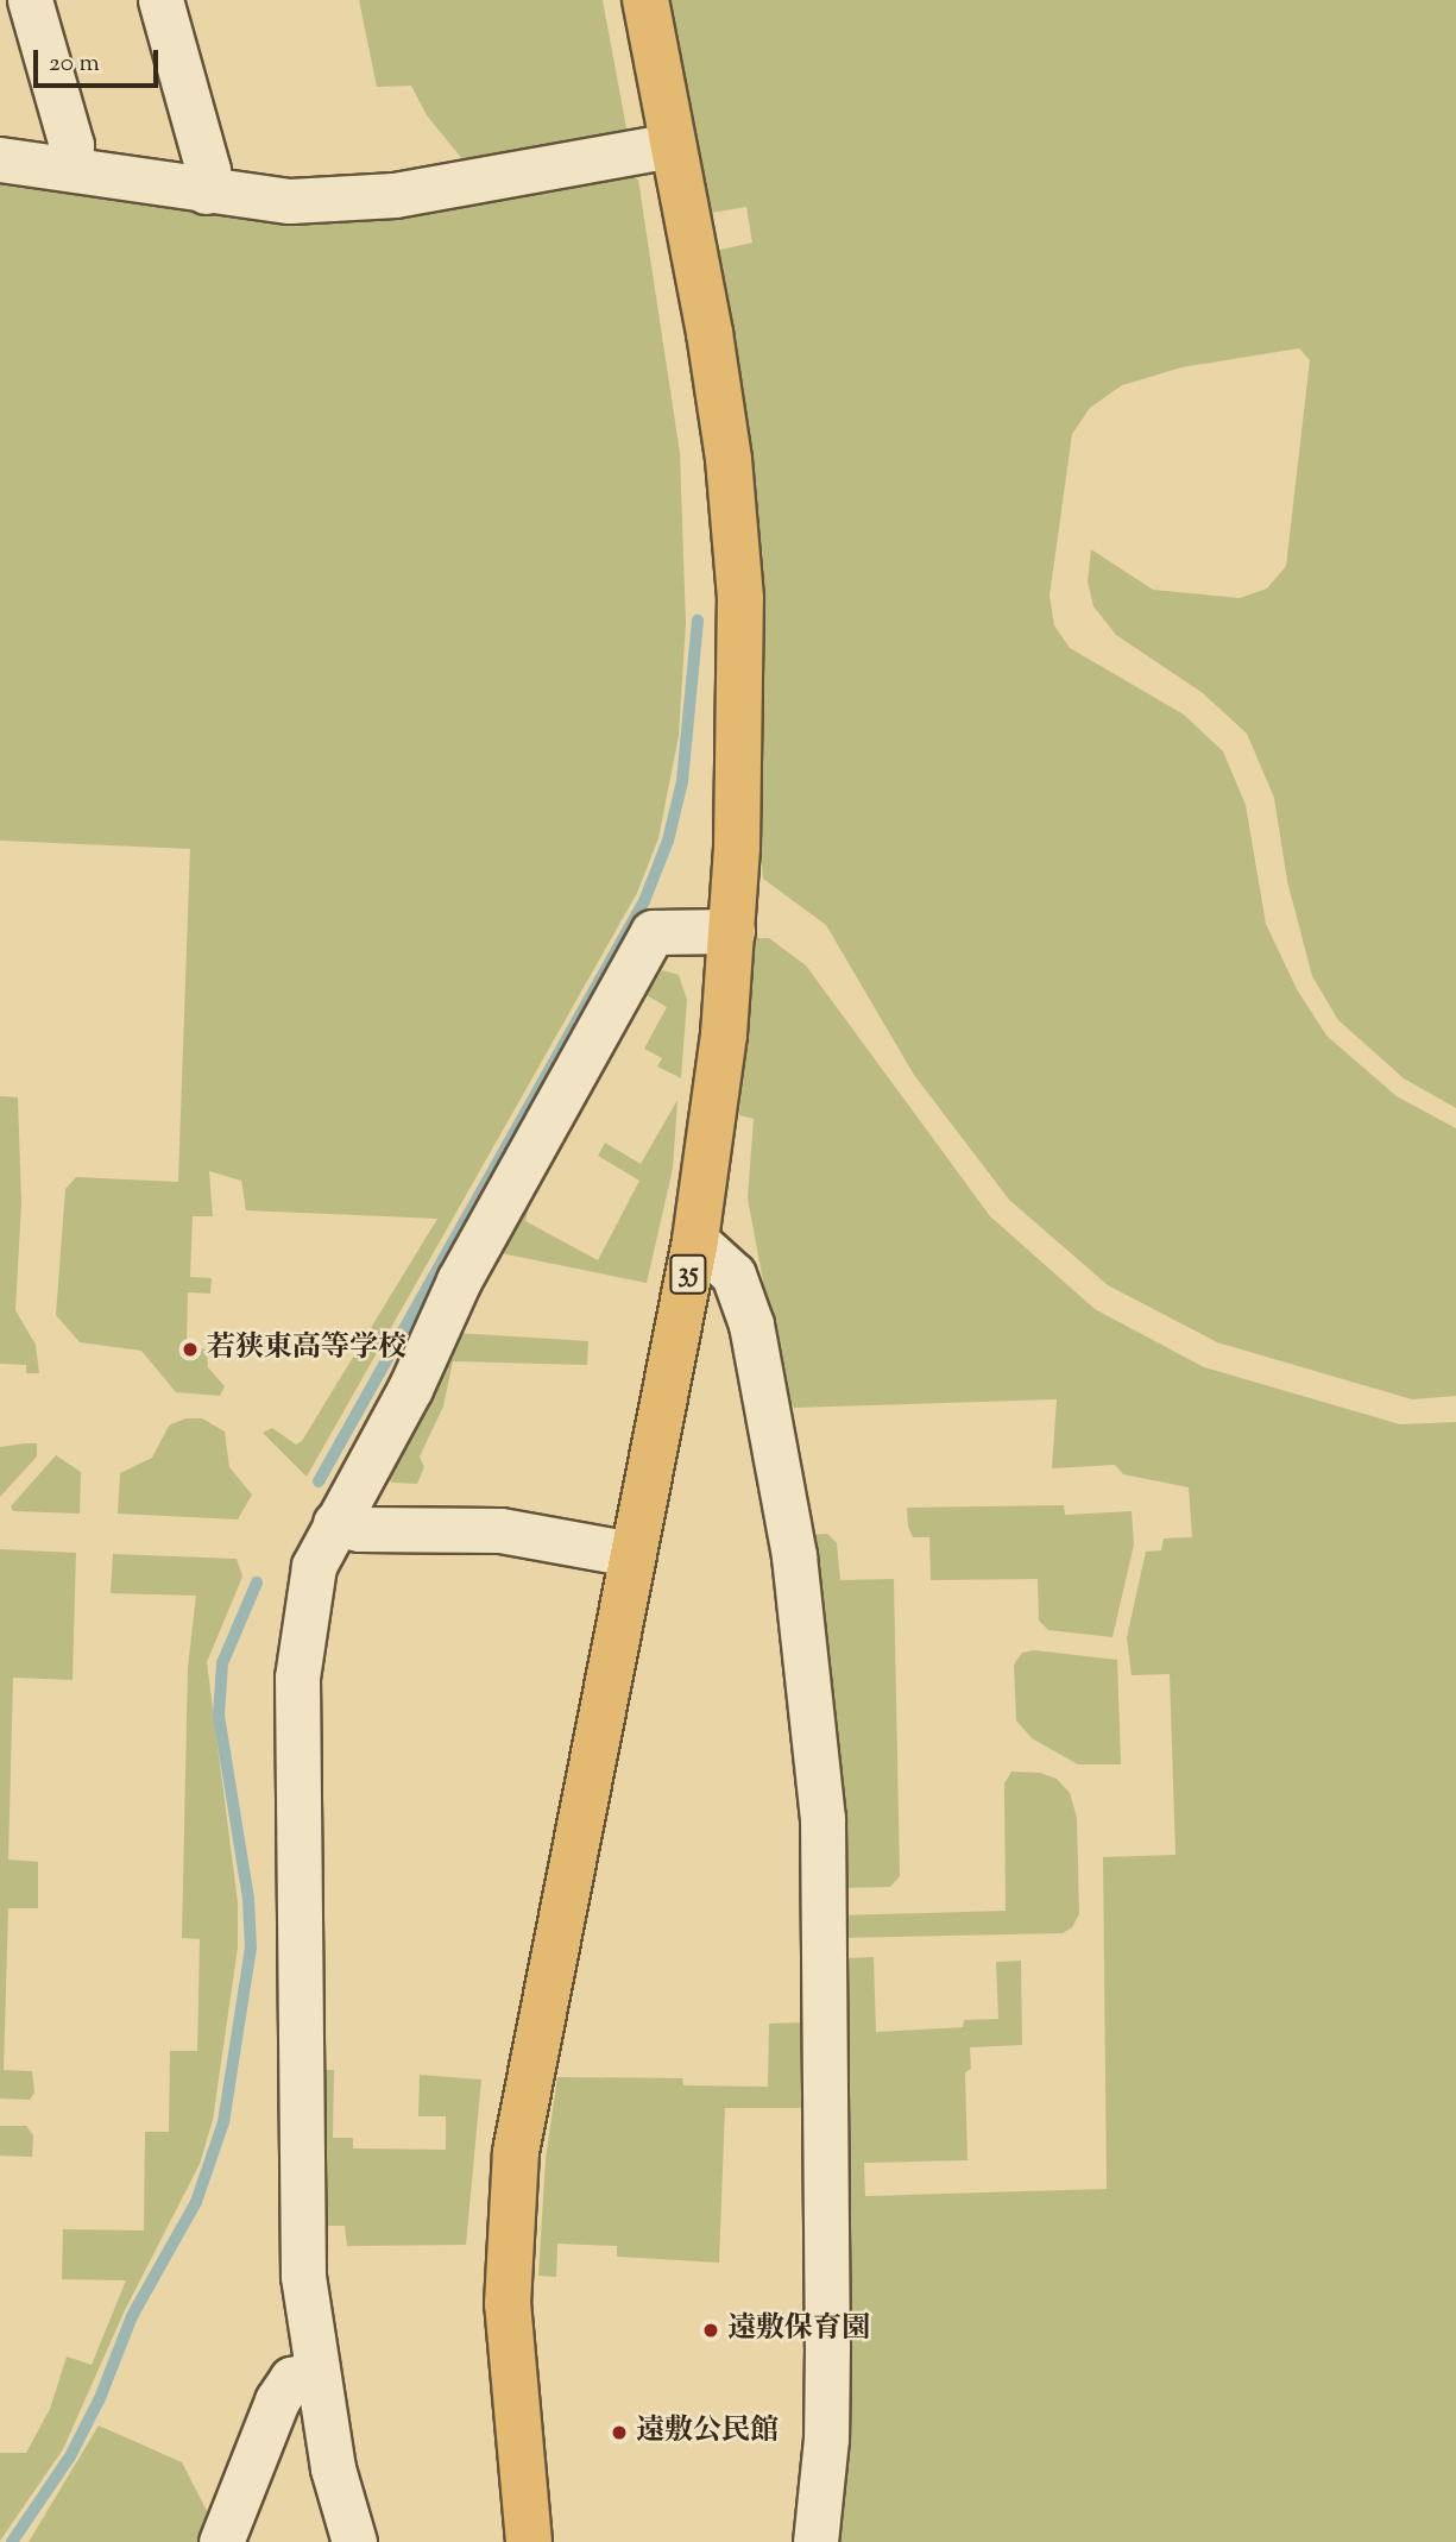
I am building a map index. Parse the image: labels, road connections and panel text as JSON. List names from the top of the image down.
{
  "streets": {
    "main road": ["35"]
  },
  "places": ["若狭東高等学校", "遠敷保育園", "遠敷公民館"],
  "scale_bar": "20 m"
}
